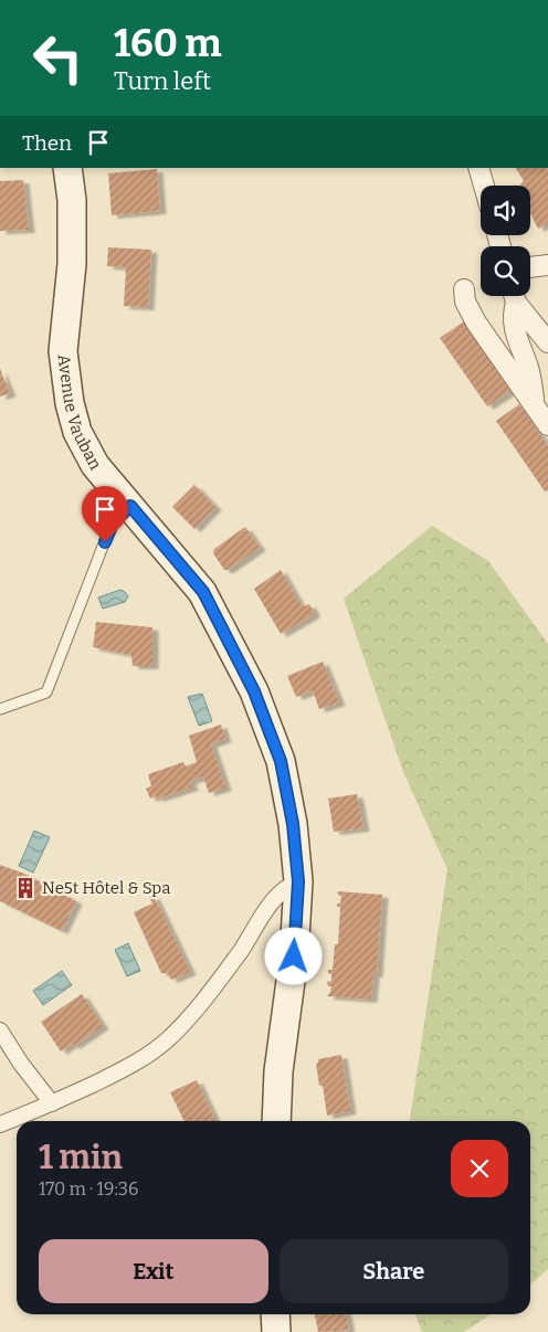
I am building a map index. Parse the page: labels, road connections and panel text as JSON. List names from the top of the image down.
{
  "streets": {
    "main road": ["Avenue Vauban"]
  },
  "places": {
    "building": ["Ne5t Hôtel & Spa"]
  },
  "page": {
    "turn": ["160 m", "Turn left"],
    "then": "Then",
    "heading": ["1 min", "170 m · 19:36"],
    "buttons": ["Exit", "Share"]
  }
}
